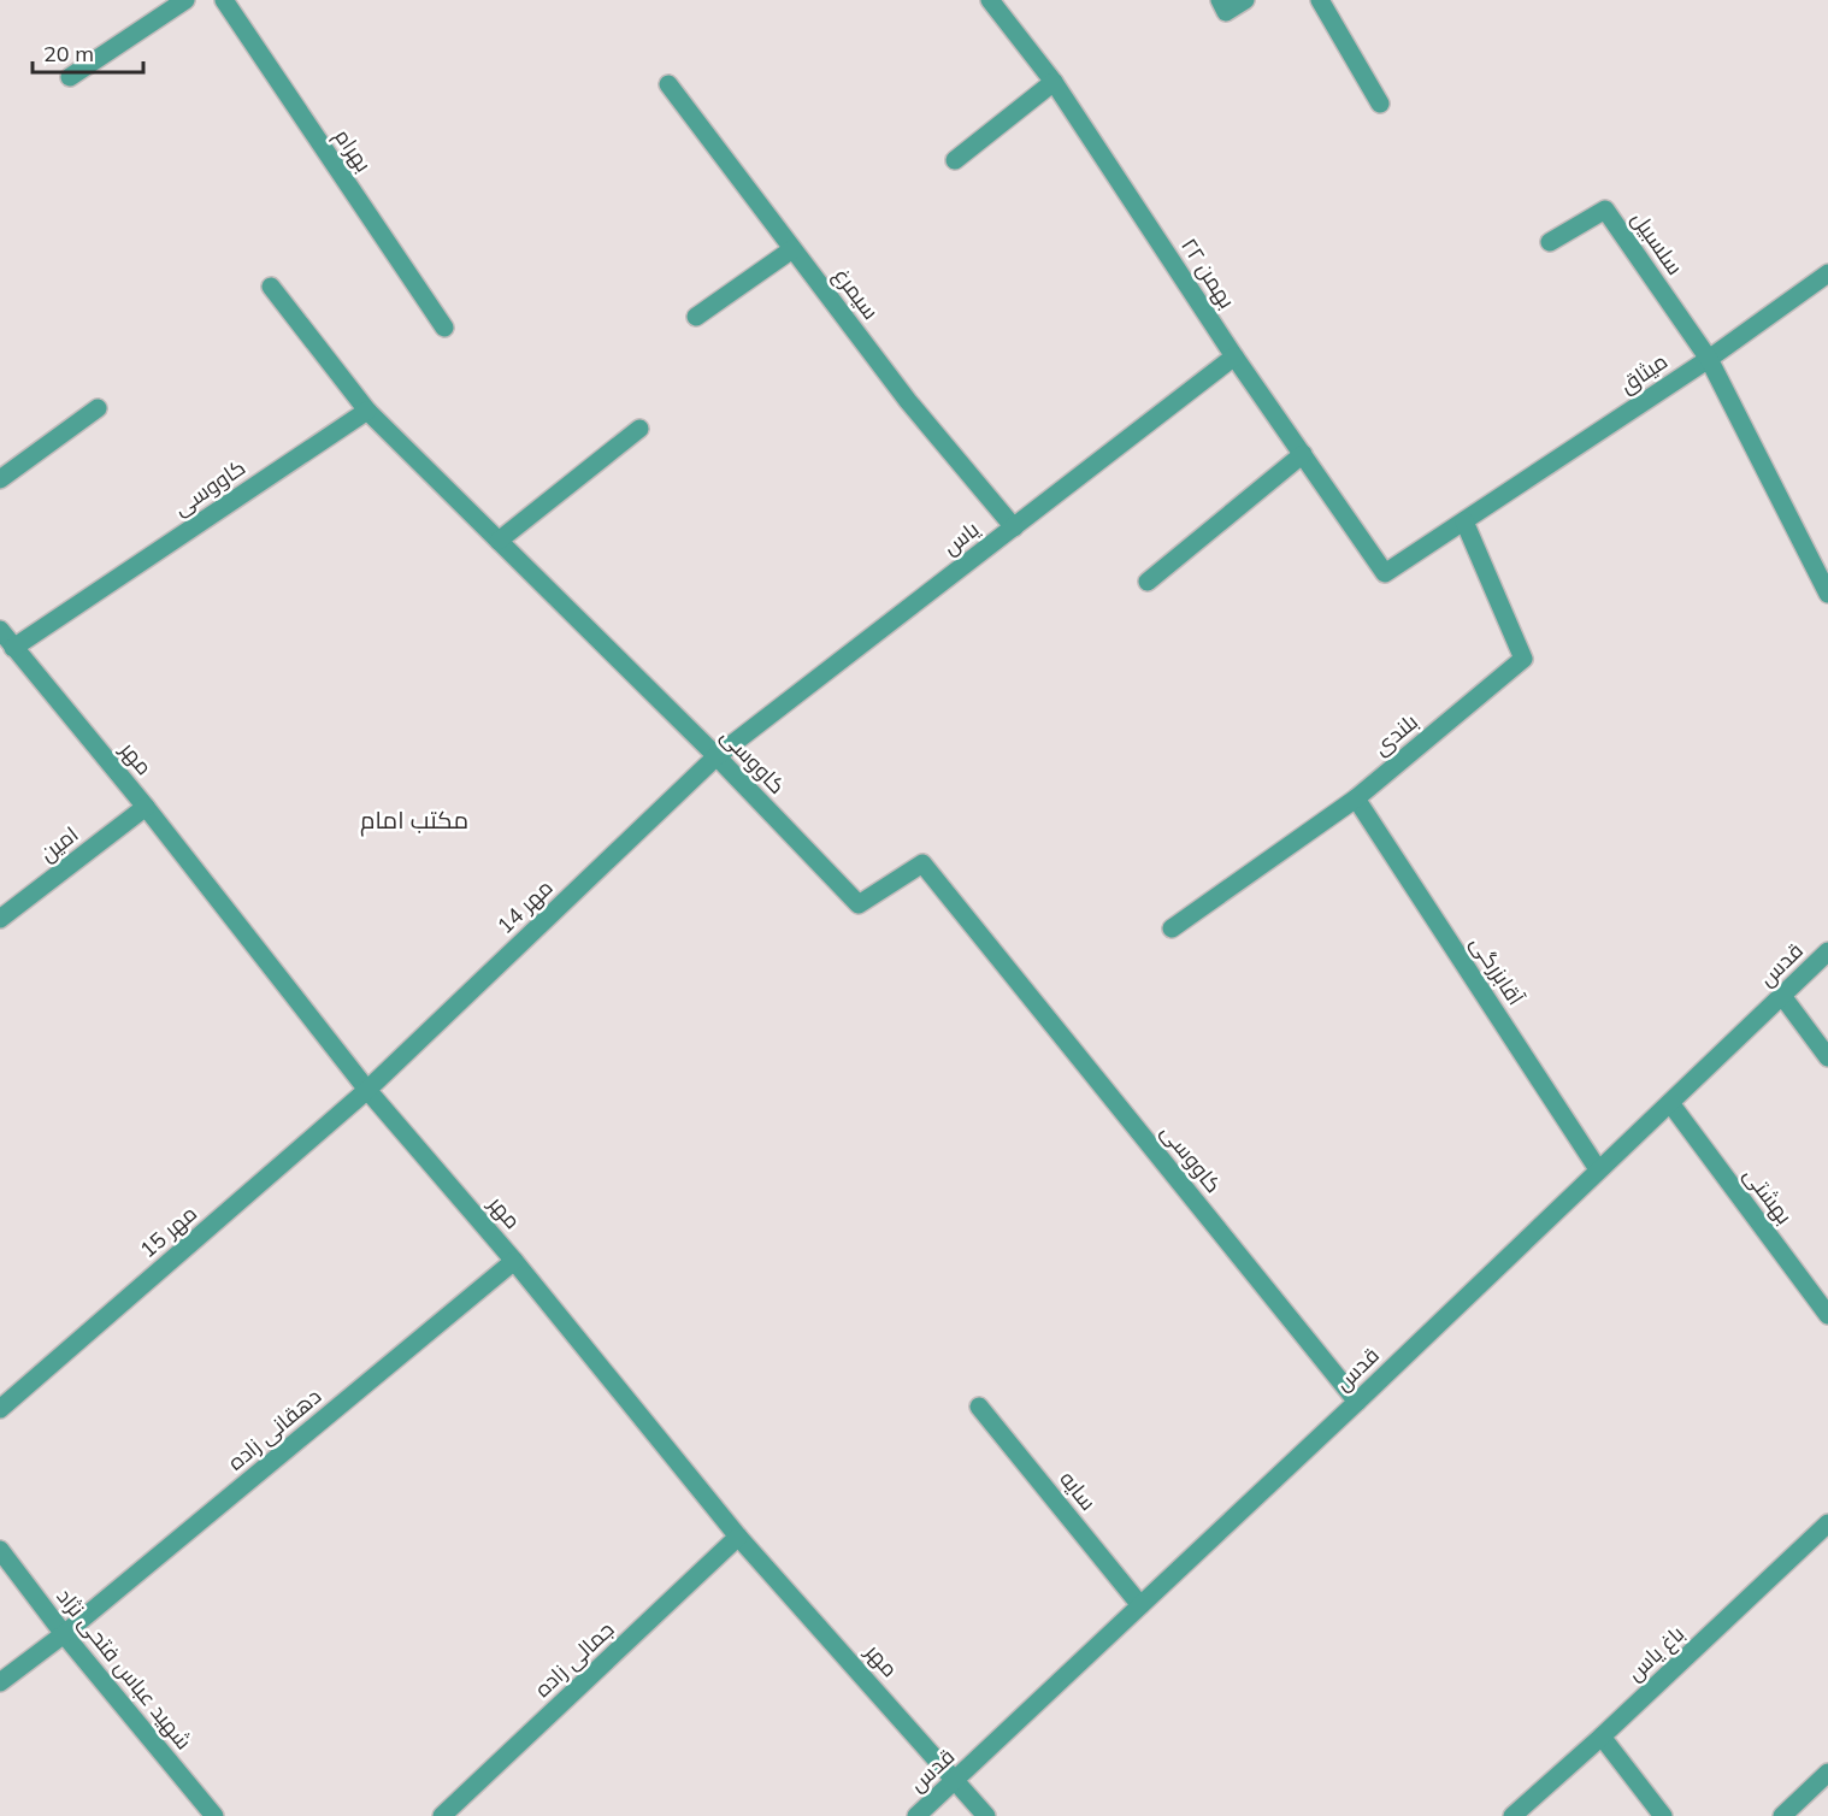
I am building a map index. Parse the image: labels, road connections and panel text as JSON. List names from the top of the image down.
{
  "streets": {
    "street": [
      "بهرام",
      "سلسبیل",
      "۲۲ بهمن",
      "سیمرغ",
      "میثاق",
      "کاووسی",
      "یاس",
      "بلندی",
      "مهر",
      "امین",
      "مهر 14",
      "قدس",
      "آقابزرگی",
      "بهشتی",
      "مهر 15",
      "دهقانی زاده",
      "سایه",
      "باغ یاس",
      "جمالی زاده",
      "شهید عباس فتحی نژاد"
    ]
  },
  "crossings": [
    ["سلسبیل", "میثاق"],
    ["۲۲ بهمن", "میثاق"],
    ["۲۲ بهمن", "یاس"],
    ["سیمرغ", "یاس"],
    ["میثاق", "بلندی"],
    ["کاووسی", "یاس"],
    ["کاووسی", "مهر"],
    ["کاووسی", "مهر 14"],
    ["کاووسی", "قدس"],
    ["یاس", "مهر 14"],
    ["بلندی", "آقابزرگی"],
    ["مهر", "امین"],
    ["مهر", "مهر 14"],
    ["مهر", "قدس"],
    ["مهر", "مهر 15"],
    ["مهر", "دهقانی زاده"],
    ["مهر", "جمالی زاده"],
    ["مهر 14", "مهر 15"],
    ["قدس", "آقابزرگی"],
    ["قدس", "بهشتی"],
    ["قدس", "سایه"],
    ["دهقانی زاده", "شهید عباس فتحی نژاد"]
  ],
  "districts": ["مکتب امام"],
  "scale_bar": "20 m"
}
